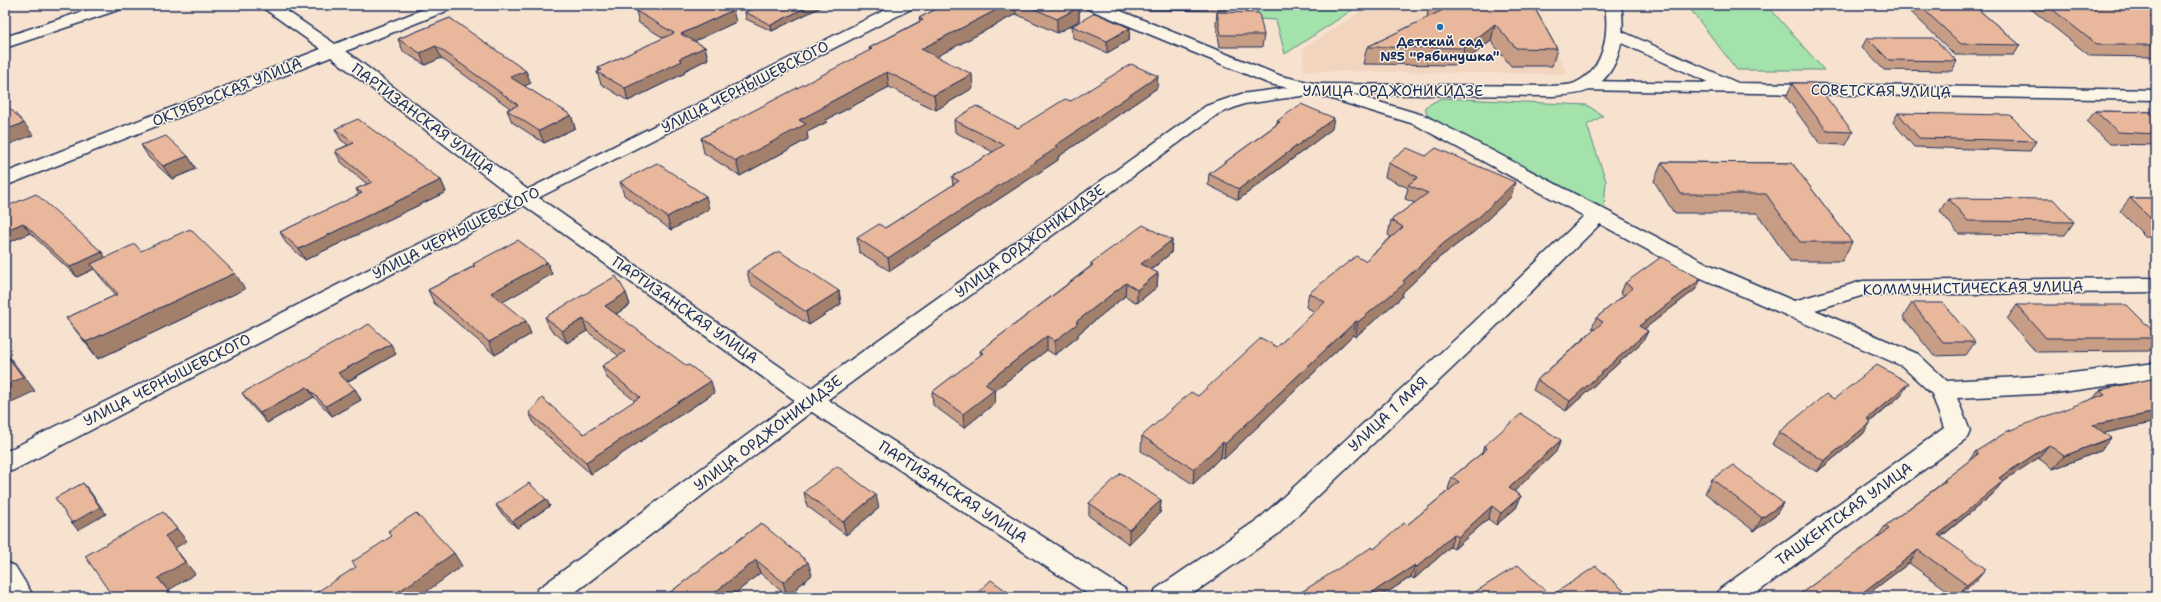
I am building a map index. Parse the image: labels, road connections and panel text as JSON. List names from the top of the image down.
{
  "streets": {
    "street": [
      "УЛИЦА ЧЕРНЫШЕВСКОГО",
      "УЛИЦА ОРДЖОНИКИДЗЕ",
      "СОВЕТСКАЯ УЛИЦА",
      "ОКТЯБРЬСКАЯ УЛИЦА",
      "ПАРТИЗАНСКАЯ УЛИЦА",
      "КОММУНИСТИЧЕСКАЯ УЛИЦА",
      "УЛИЦА 1 МАЯ",
      "ТАШКЕНТСКАЯ УЛИЦА"
    ]
  },
  "crossings": [
    ["УЛИЦА ЧЕРНЫШЕВСКОГО", "ПАРТИЗАНСКАЯ УЛИЦА"],
    ["УЛИЦА ОРДЖОНИКИДЗЕ", "СОВЕТСКАЯ УЛИЦА"],
    ["УЛИЦА ОРДЖОНИКИДЗЕ", "ПАРТИЗАНСКАЯ УЛИЦА"],
    ["ОКТЯБРЬСКАЯ УЛИЦА", "ПАРТИЗАНСКАЯ УЛИЦА"]
  ],
  "places": ["Детский сад №5 \"Рябинушка\""]
}
